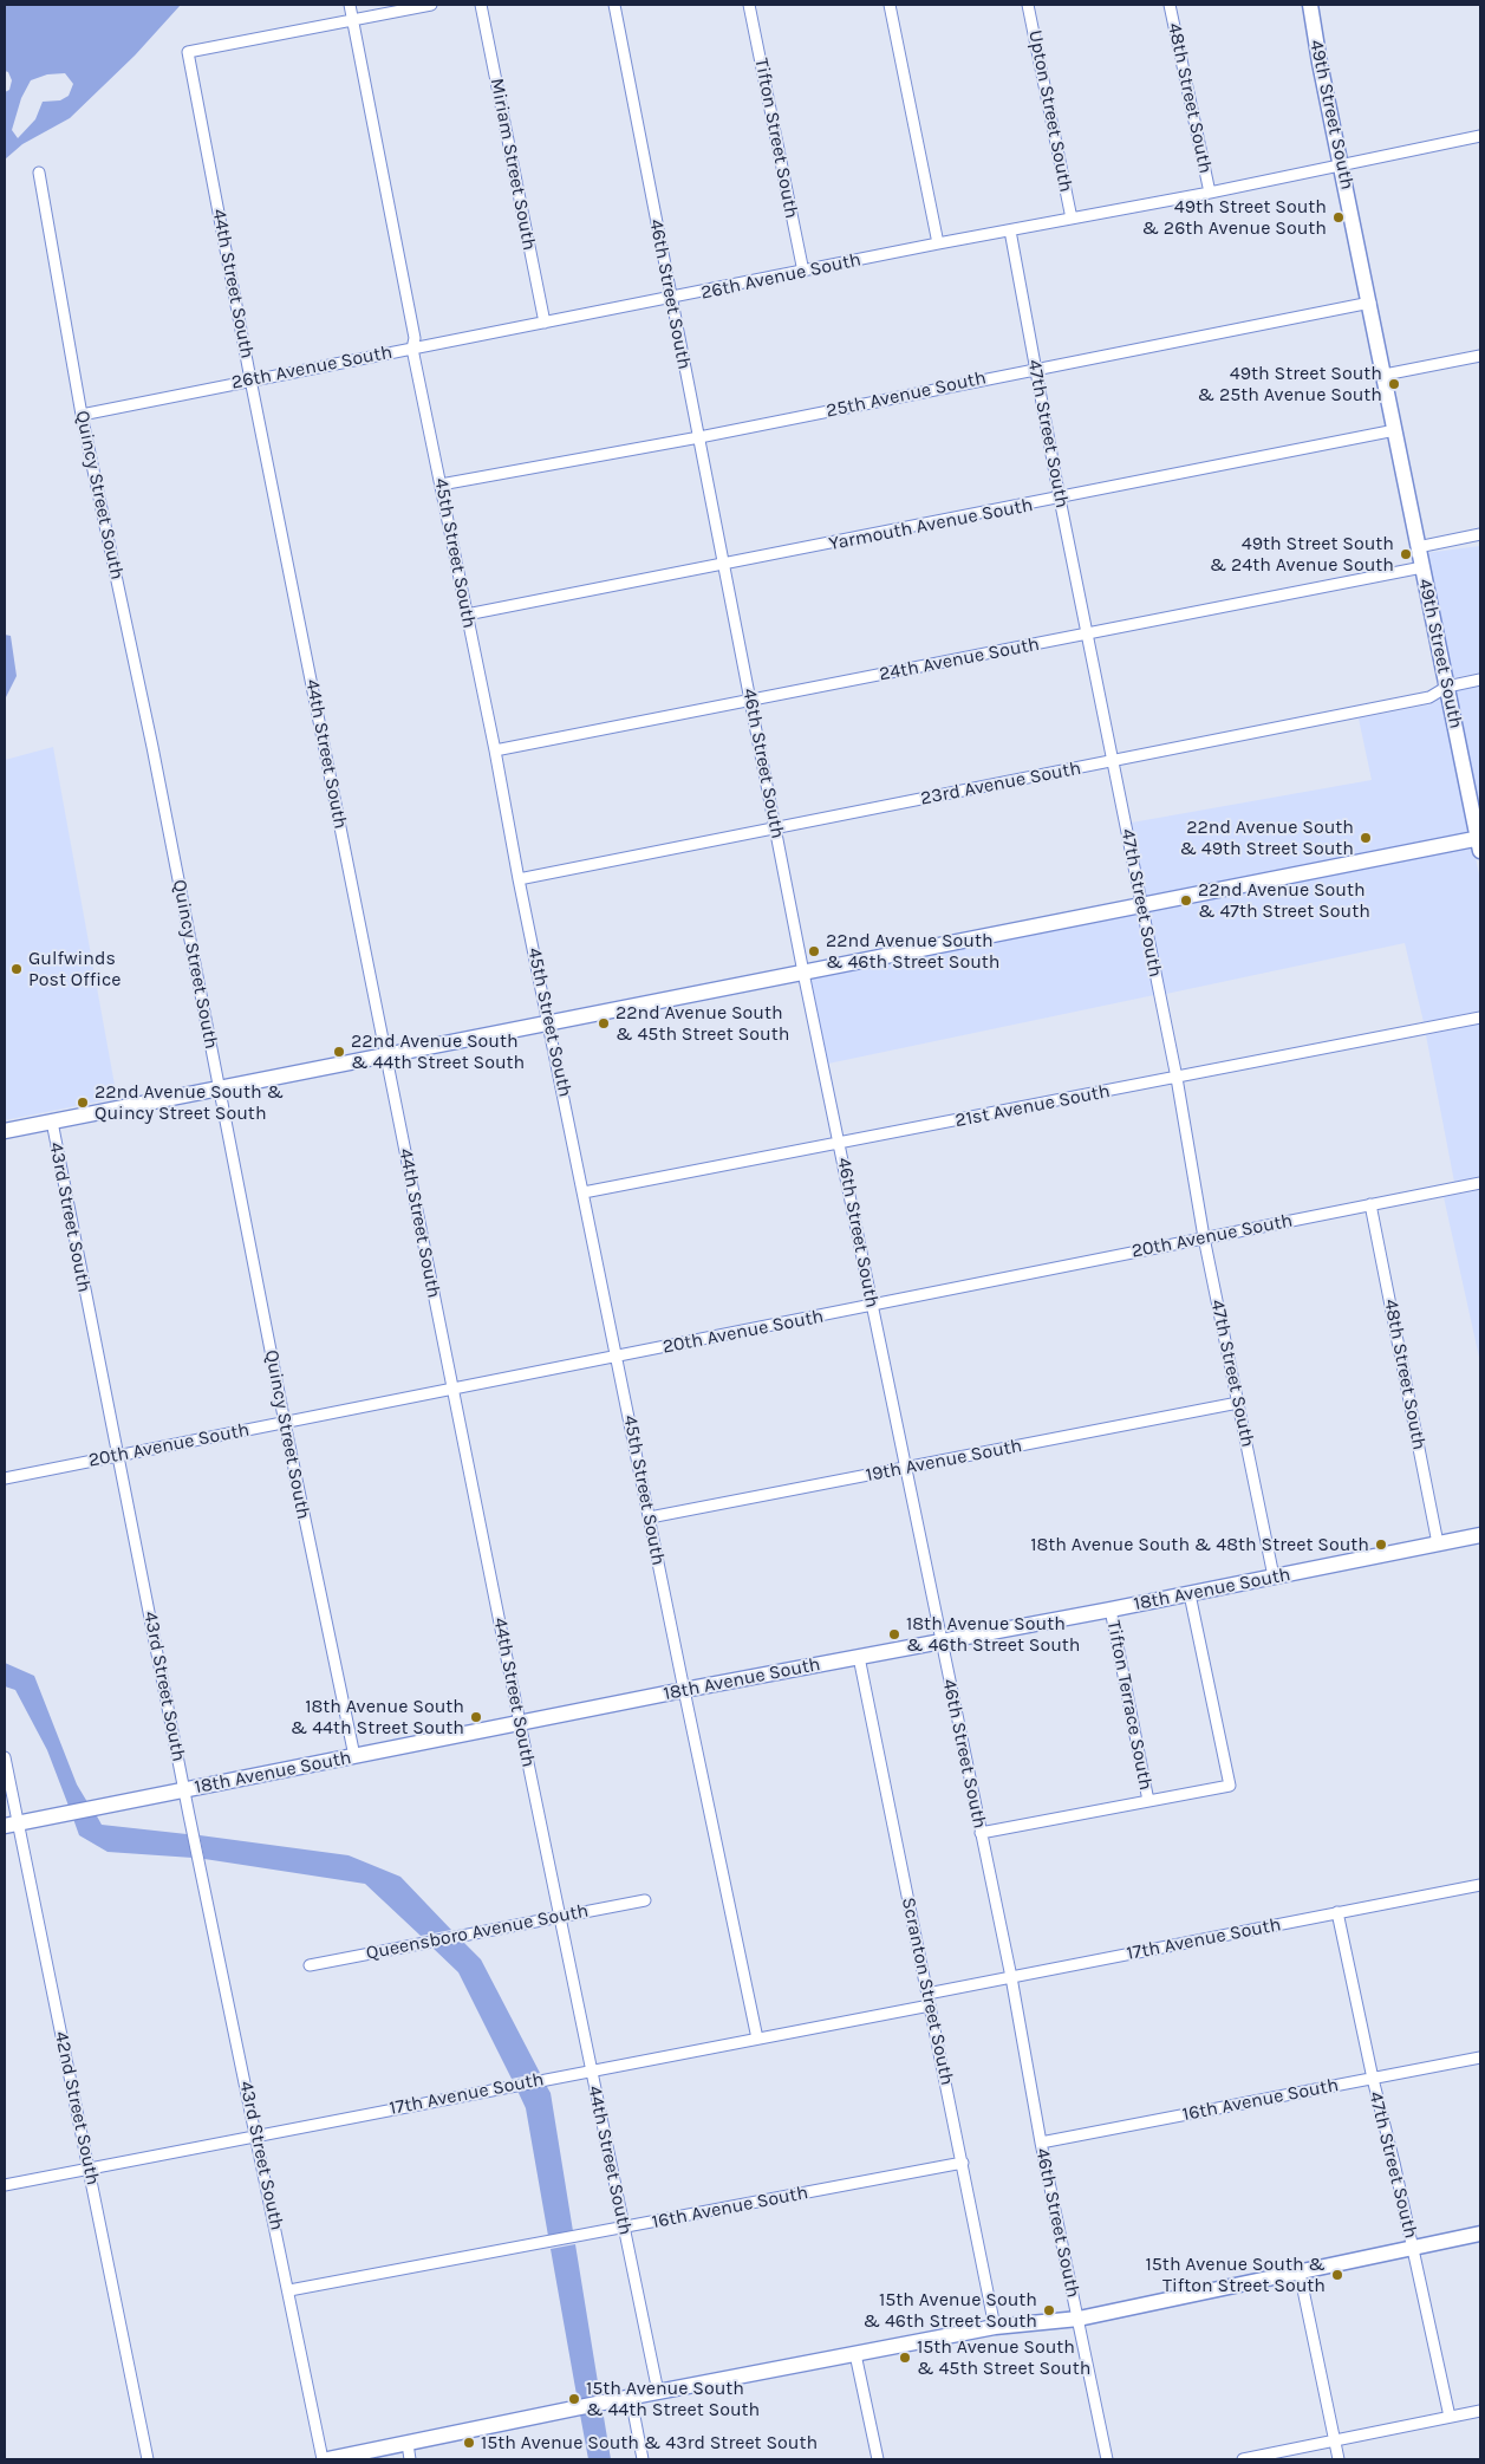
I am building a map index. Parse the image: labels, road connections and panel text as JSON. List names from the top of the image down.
{
  "streets": {
    "street": [
      "48th Street South",
      "Upton Street South",
      "49th Street South",
      "Tifton Street South",
      "Miriam Street South",
      "26th Avenue South",
      "44th Street South",
      "46th Street South",
      "25th Avenue South",
      "47th Street South",
      "Quincy Street South",
      "Yarmouth Avenue South",
      "45th Street South",
      "24th Avenue South",
      "23rd Avenue South",
      "21st Avenue South",
      "43rd Street South",
      "20th Avenue South",
      "19th Avenue South",
      "18th Avenue South",
      "Tifton Terrace South",
      "Queensboro Avenue South",
      "17th Avenue South",
      "Scranton Street South",
      "16th Avenue South",
      "42nd Street South"
    ]
  },
  "crossings": [
    ["48th Street South", "26th Avenue South"],
    ["48th Street South", "20th Avenue South"],
    ["48th Street South", "18th Avenue South"],
    ["Upton Street South", "26th Avenue South"],
    ["49th Street South", "26th Avenue South"],
    ["49th Street South", "25th Avenue South"],
    ["49th Street South", "Yarmouth Avenue South"],
    ["49th Street South", "24th Avenue South"],
    ["49th Street South", "23rd Avenue South"],
    ["Tifton Street South", "26th Avenue South"],
    ["Miriam Street South", "26th Avenue South"],
    ["26th Avenue South", "44th Street South"],
    ["26th Avenue South", "46th Street South"],
    ["26th Avenue South", "47th Street South"],
    ["26th Avenue South", "Quincy Street South"],
    ["26th Avenue South", "45th Street South"],
    ["44th Street South", "45th Street South"],
    ["44th Street South", "20th Avenue South"],
    ["44th Street South", "18th Avenue South"],
    ["44th Street South", "Queensboro Avenue South"],
    ["44th Street South", "17th Avenue South"],
    ["44th Street South", "16th Avenue South"],
    ["46th Street South", "25th Avenue South"],
    ["46th Street South", "Yarmouth Avenue South"],
    ["46th Street South", "24th Avenue South"],
    ["46th Street South", "23rd Avenue South"],
    ["46th Street South", "21st Avenue South"],
    ["46th Street South", "20th Avenue South"],
    ["46th Street South", "19th Avenue South"],
    ["46th Street South", "18th Avenue South"],
    ["46th Street South", "17th Avenue South"],
    ["46th Street South", "16th Avenue South"],
    ["25th Avenue South", "47th Street South"],
    ["25th Avenue South", "45th Street South"],
    ["47th Street South", "Yarmouth Avenue South"],
    ["47th Street South", "24th Avenue South"],
    ["47th Street South", "23rd Avenue South"],
    ["47th Street South", "21st Avenue South"],
    ["47th Street South", "20th Avenue South"],
    ["47th Street South", "19th Avenue South"],
    ["47th Street South", "18th Avenue South"],
    ["47th Street South", "17th Avenue South"],
    ["47th Street South", "16th Avenue South"],
    ["Quincy Street South", "20th Avenue South"],
    ["Quincy Street South", "18th Avenue South"],
    ["Yarmouth Avenue South", "45th Street South"],
    ["45th Street South", "24th Avenue South"],
    ["45th Street South", "23rd Avenue South"],
    ["45th Street South", "21st Avenue South"],
    ["45th Street South", "20th Avenue South"],
    ["45th Street South", "19th Avenue South"],
    ["45th Street South", "18th Avenue South"],
    ["45th Street South", "17th Avenue South"],
    ["43rd Street South", "20th Avenue South"],
    ["43rd Street South", "18th Avenue South"],
    ["43rd Street South", "17th Avenue South"],
    ["43rd Street South", "16th Avenue South"],
    ["18th Avenue South", "Tifton Terrace South"],
    ["18th Avenue South", "Scranton Street South"],
    ["18th Avenue South", "42nd Street South"],
    ["17th Avenue South", "Scranton Street South"],
    ["17th Avenue South", "42nd Street South"],
    ["Scranton Street South", "16th Avenue South"]
  ],
  "places": [
    "49th Street South & 26th Avenue South",
    "49th Street South & 25th Avenue South",
    "49th Street South & 24th Avenue South",
    "22nd Avenue South & 49th Street South",
    "22nd Avenue South & 47th Street South",
    "22nd Avenue South & 46th Street South",
    "Gulfwinds Post Office",
    "22nd Avenue South & 45th Street South",
    "22nd Avenue South & 44th Street South",
    "22nd Avenue South & Quincy Street South",
    "18th Avenue South & 48th Street South",
    "18th Avenue South & 46th Street South",
    "18th Avenue South & 44th Street South",
    "15th Avenue South & Tifton Street South",
    "15th Avenue South & 46th Street South",
    "15th Avenue South & 45th Street South",
    "15th Avenue South & 44th Street South",
    "15th Avenue South & 43rd Street South"
  ]
}
